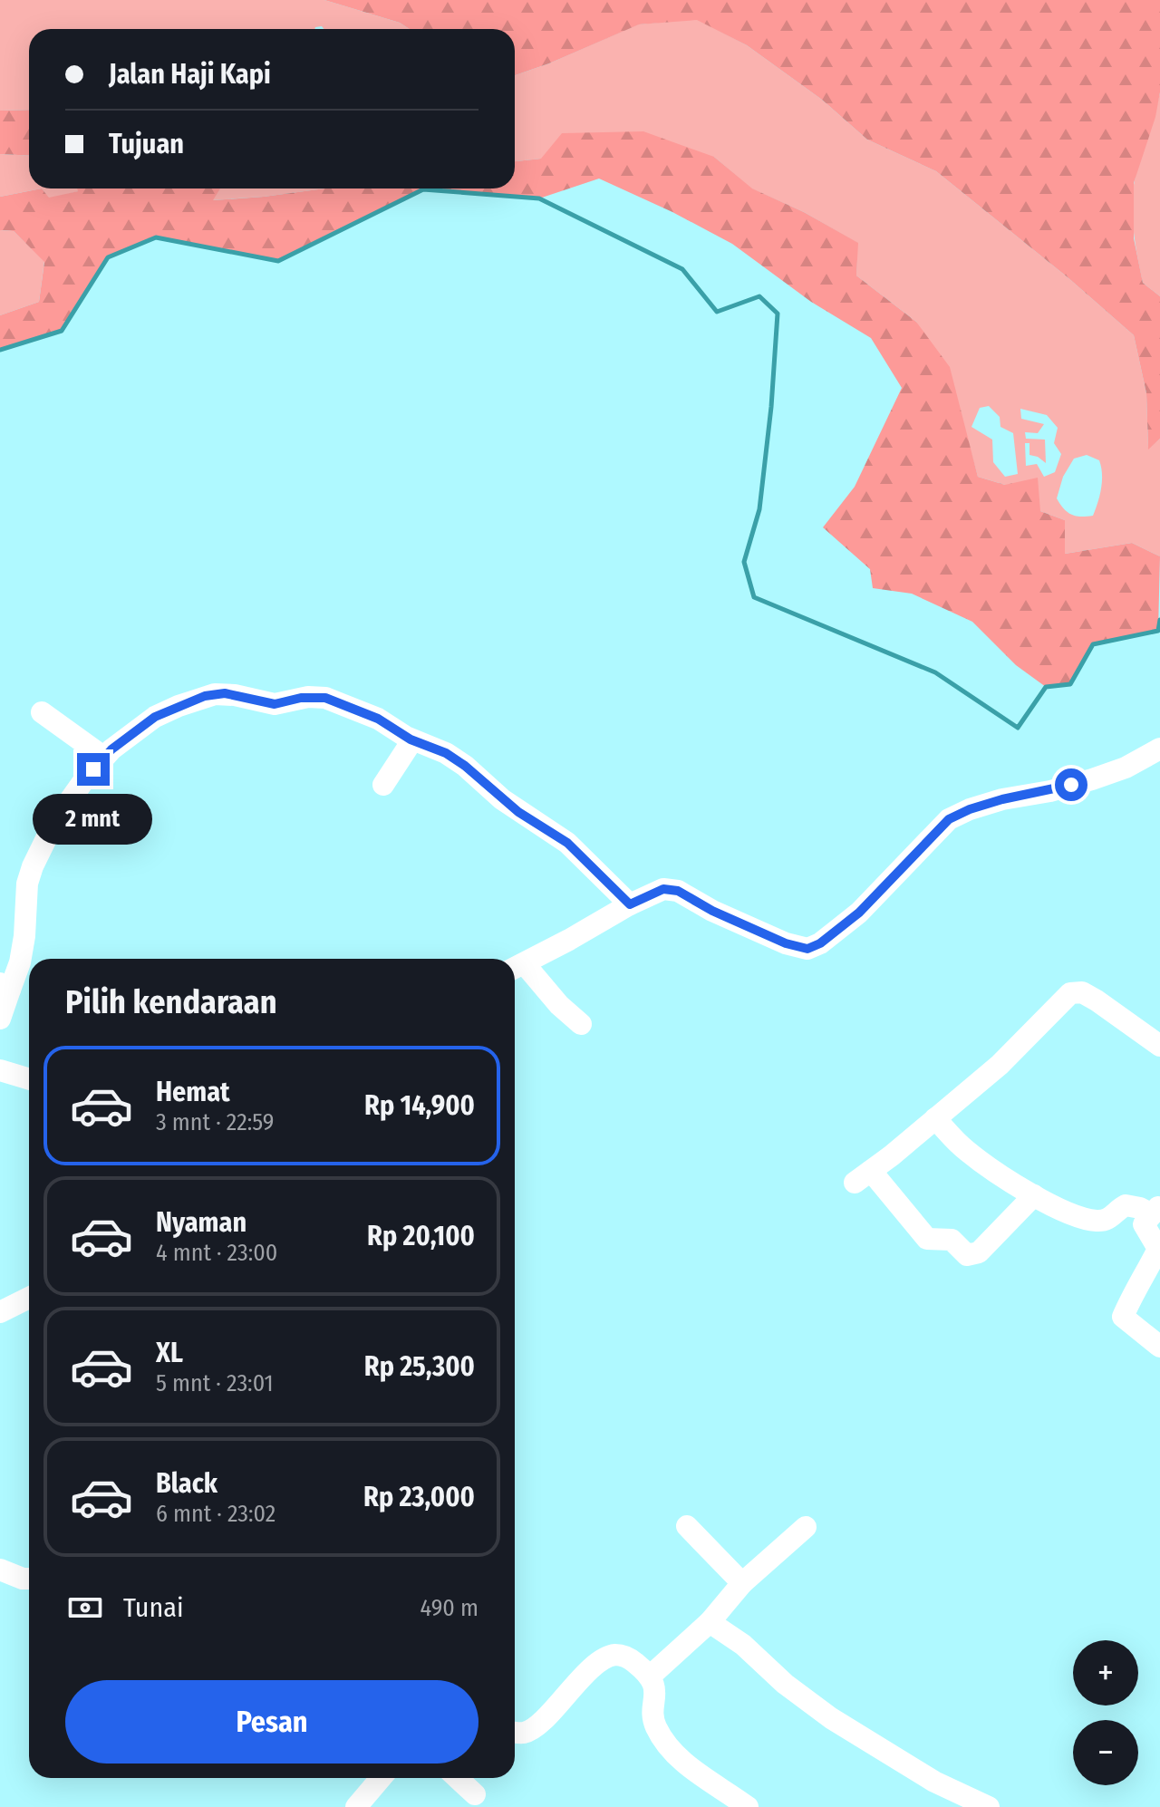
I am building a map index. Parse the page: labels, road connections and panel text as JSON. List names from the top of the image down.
{
  "page": {
    "banner": ["Jalan Haji Kapi", "Tujuan"],
    "bubble": "2 mnt",
    "heading": "Pilih kendaraan",
    "list": [
      {
        "name": "Hemat",
        "note": "3 mnt · 22:59",
        "value": "Rp 14,900"
      },
      {
        "name": "Nyaman",
        "note": "4 mnt · 23:00",
        "value": "Rp 20,100"
      },
      {
        "name": "XL",
        "note": "5 mnt · 23:01",
        "value": "Rp 25,300"
      },
      {
        "name": "Black",
        "note": "6 mnt · 23:02",
        "value": "Rp 23,000"
      }
    ],
    "pay": ["Tunai", "490 m"],
    "map_buttons": ["+", "−"],
    "buttons": "Pesan"
  }
}
